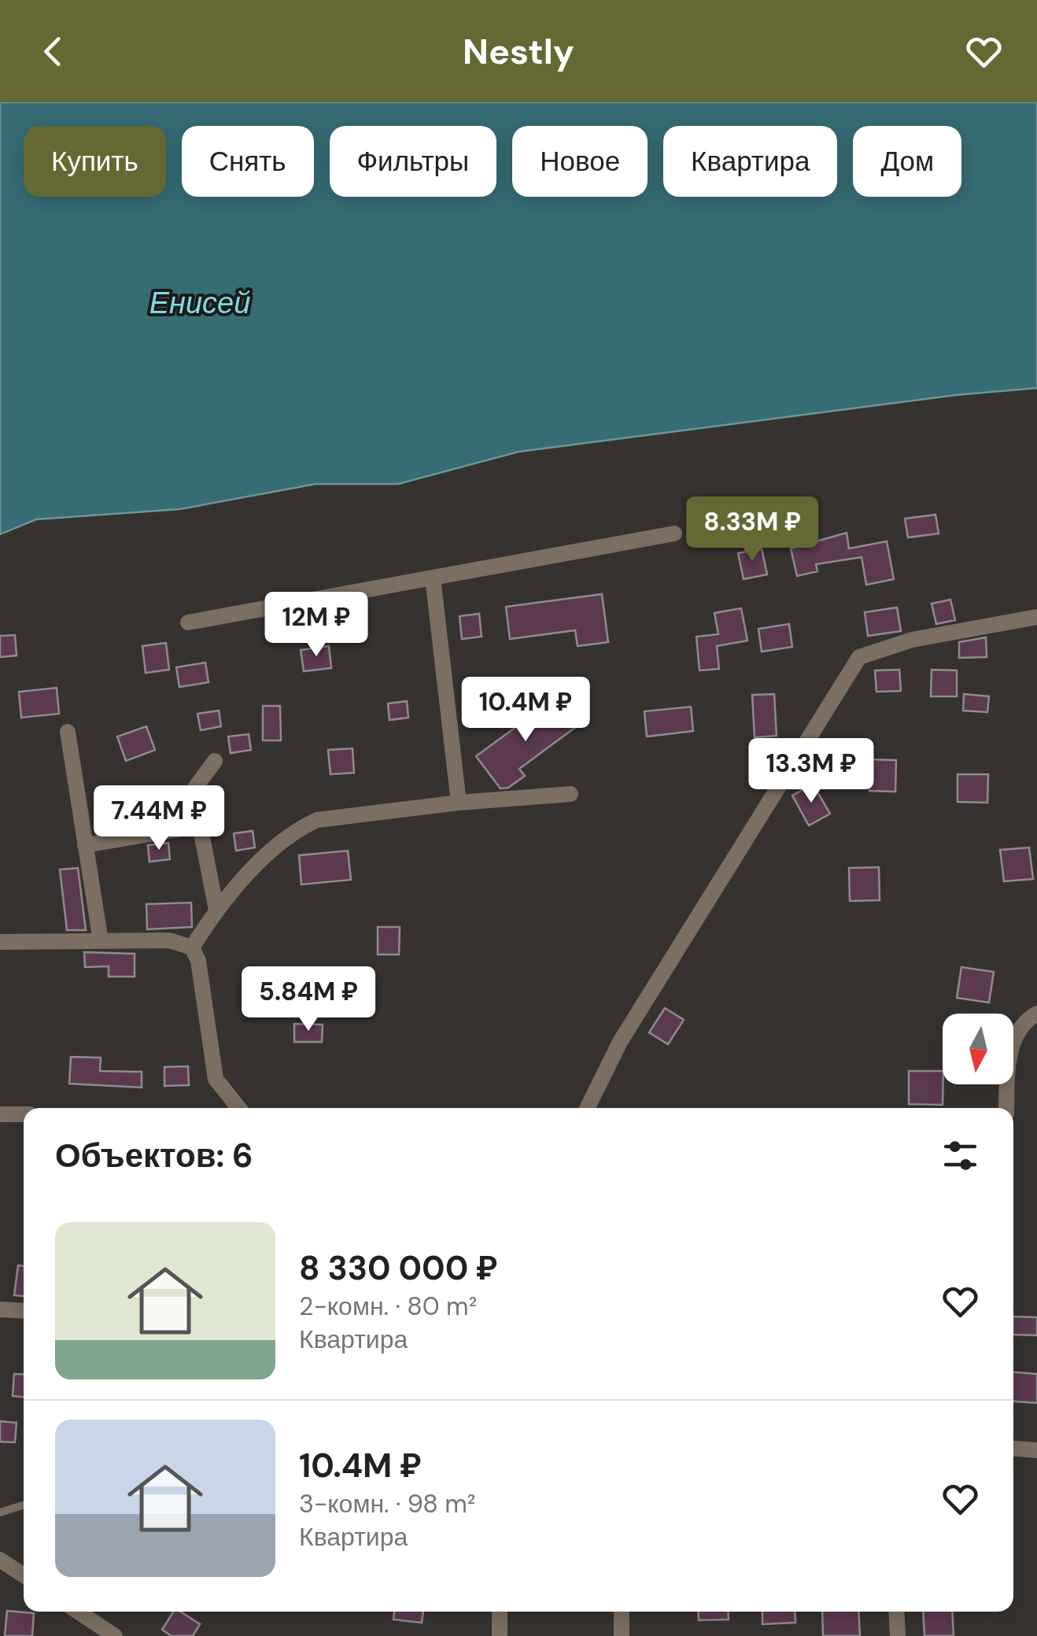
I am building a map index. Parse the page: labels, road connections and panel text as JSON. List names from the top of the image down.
{
  "water": ["Енисей"],
  "north": "bottom",
  "page": {
    "header": "Nestly",
    "chip": [
      "Купить",
      "Снять",
      "Фильтры",
      "Новое",
      "Квартира",
      "Дом"
    ],
    "price": [
      "8.33M ₽",
      "12M ₽",
      "10.4M ₽",
      "13.3M ₽",
      "7.44M ₽",
      "5.84M ₽"
    ],
    "heading": "Объектов: 6",
    "list": [
      {
        "name": "8 330 000 ₽",
        "note": "2-комн. · 80 m² · Квартира"
      },
      {
        "name": "10.4M ₽",
        "note": "3-комн. · 98 m² · Квартира"
      }
    ]
  }
}
